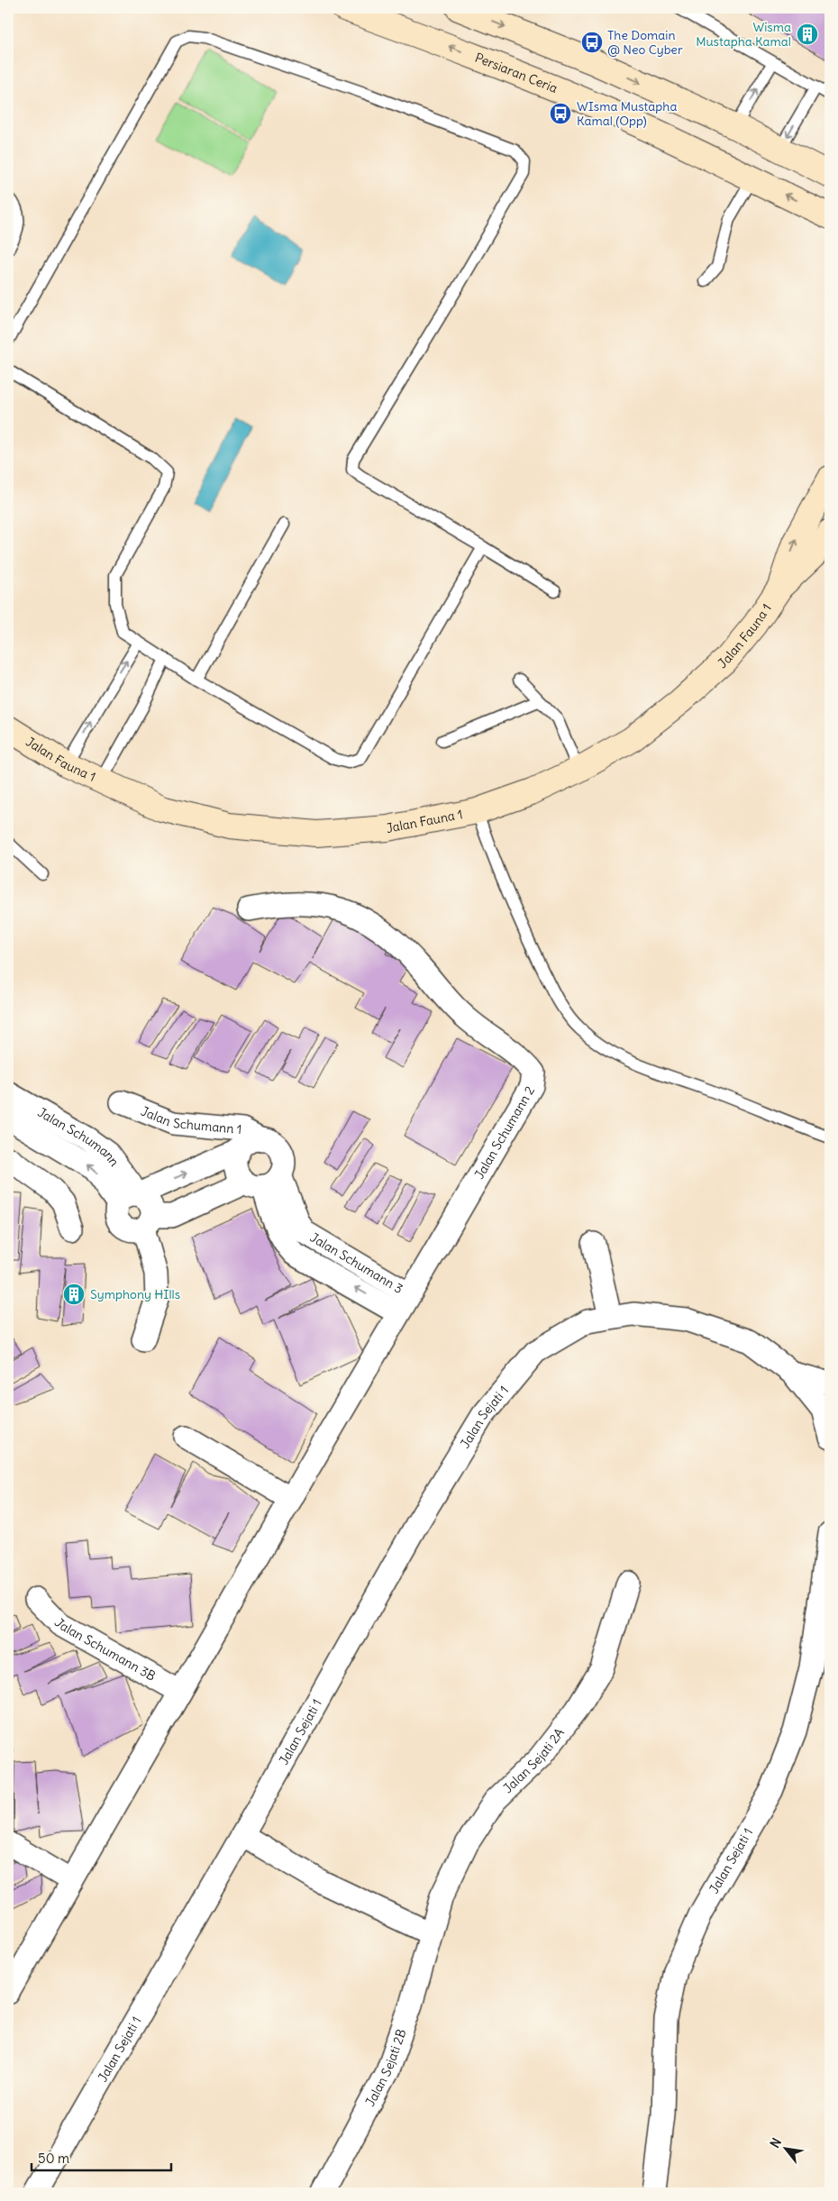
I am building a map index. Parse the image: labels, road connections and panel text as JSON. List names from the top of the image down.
{
  "streets": {
    "street": [
      "Persiaran Ceria",
      "Jalan Fauna 1",
      "Jalan Schumann 1",
      "Jalan Schumann 2",
      "Jalan Schumann",
      "Jalan Schumann 3",
      "Jalan Sejati 1",
      "Jalan Schumann 3B",
      "Jalan Sejati 2A",
      "Jalan Sejati 2B"
    ]
  },
  "crossings": [
    ["Jalan Schumann 1", "Jalan Schumann 3"],
    ["Jalan Schumann 2", "Jalan Schumann 3"],
    ["Jalan Sejati 2A", "Jalan Sejati 2B"]
  ],
  "places": {
    "building": ["Wisma Mustapha Kamal", "Symphony HIlls"],
    "bus stop": ["The Domain @ Neo Cyber", "WIsma Mustapha Kamal (Opp)"]
  },
  "scale_bar": "50 m",
  "north": "top left"
}
